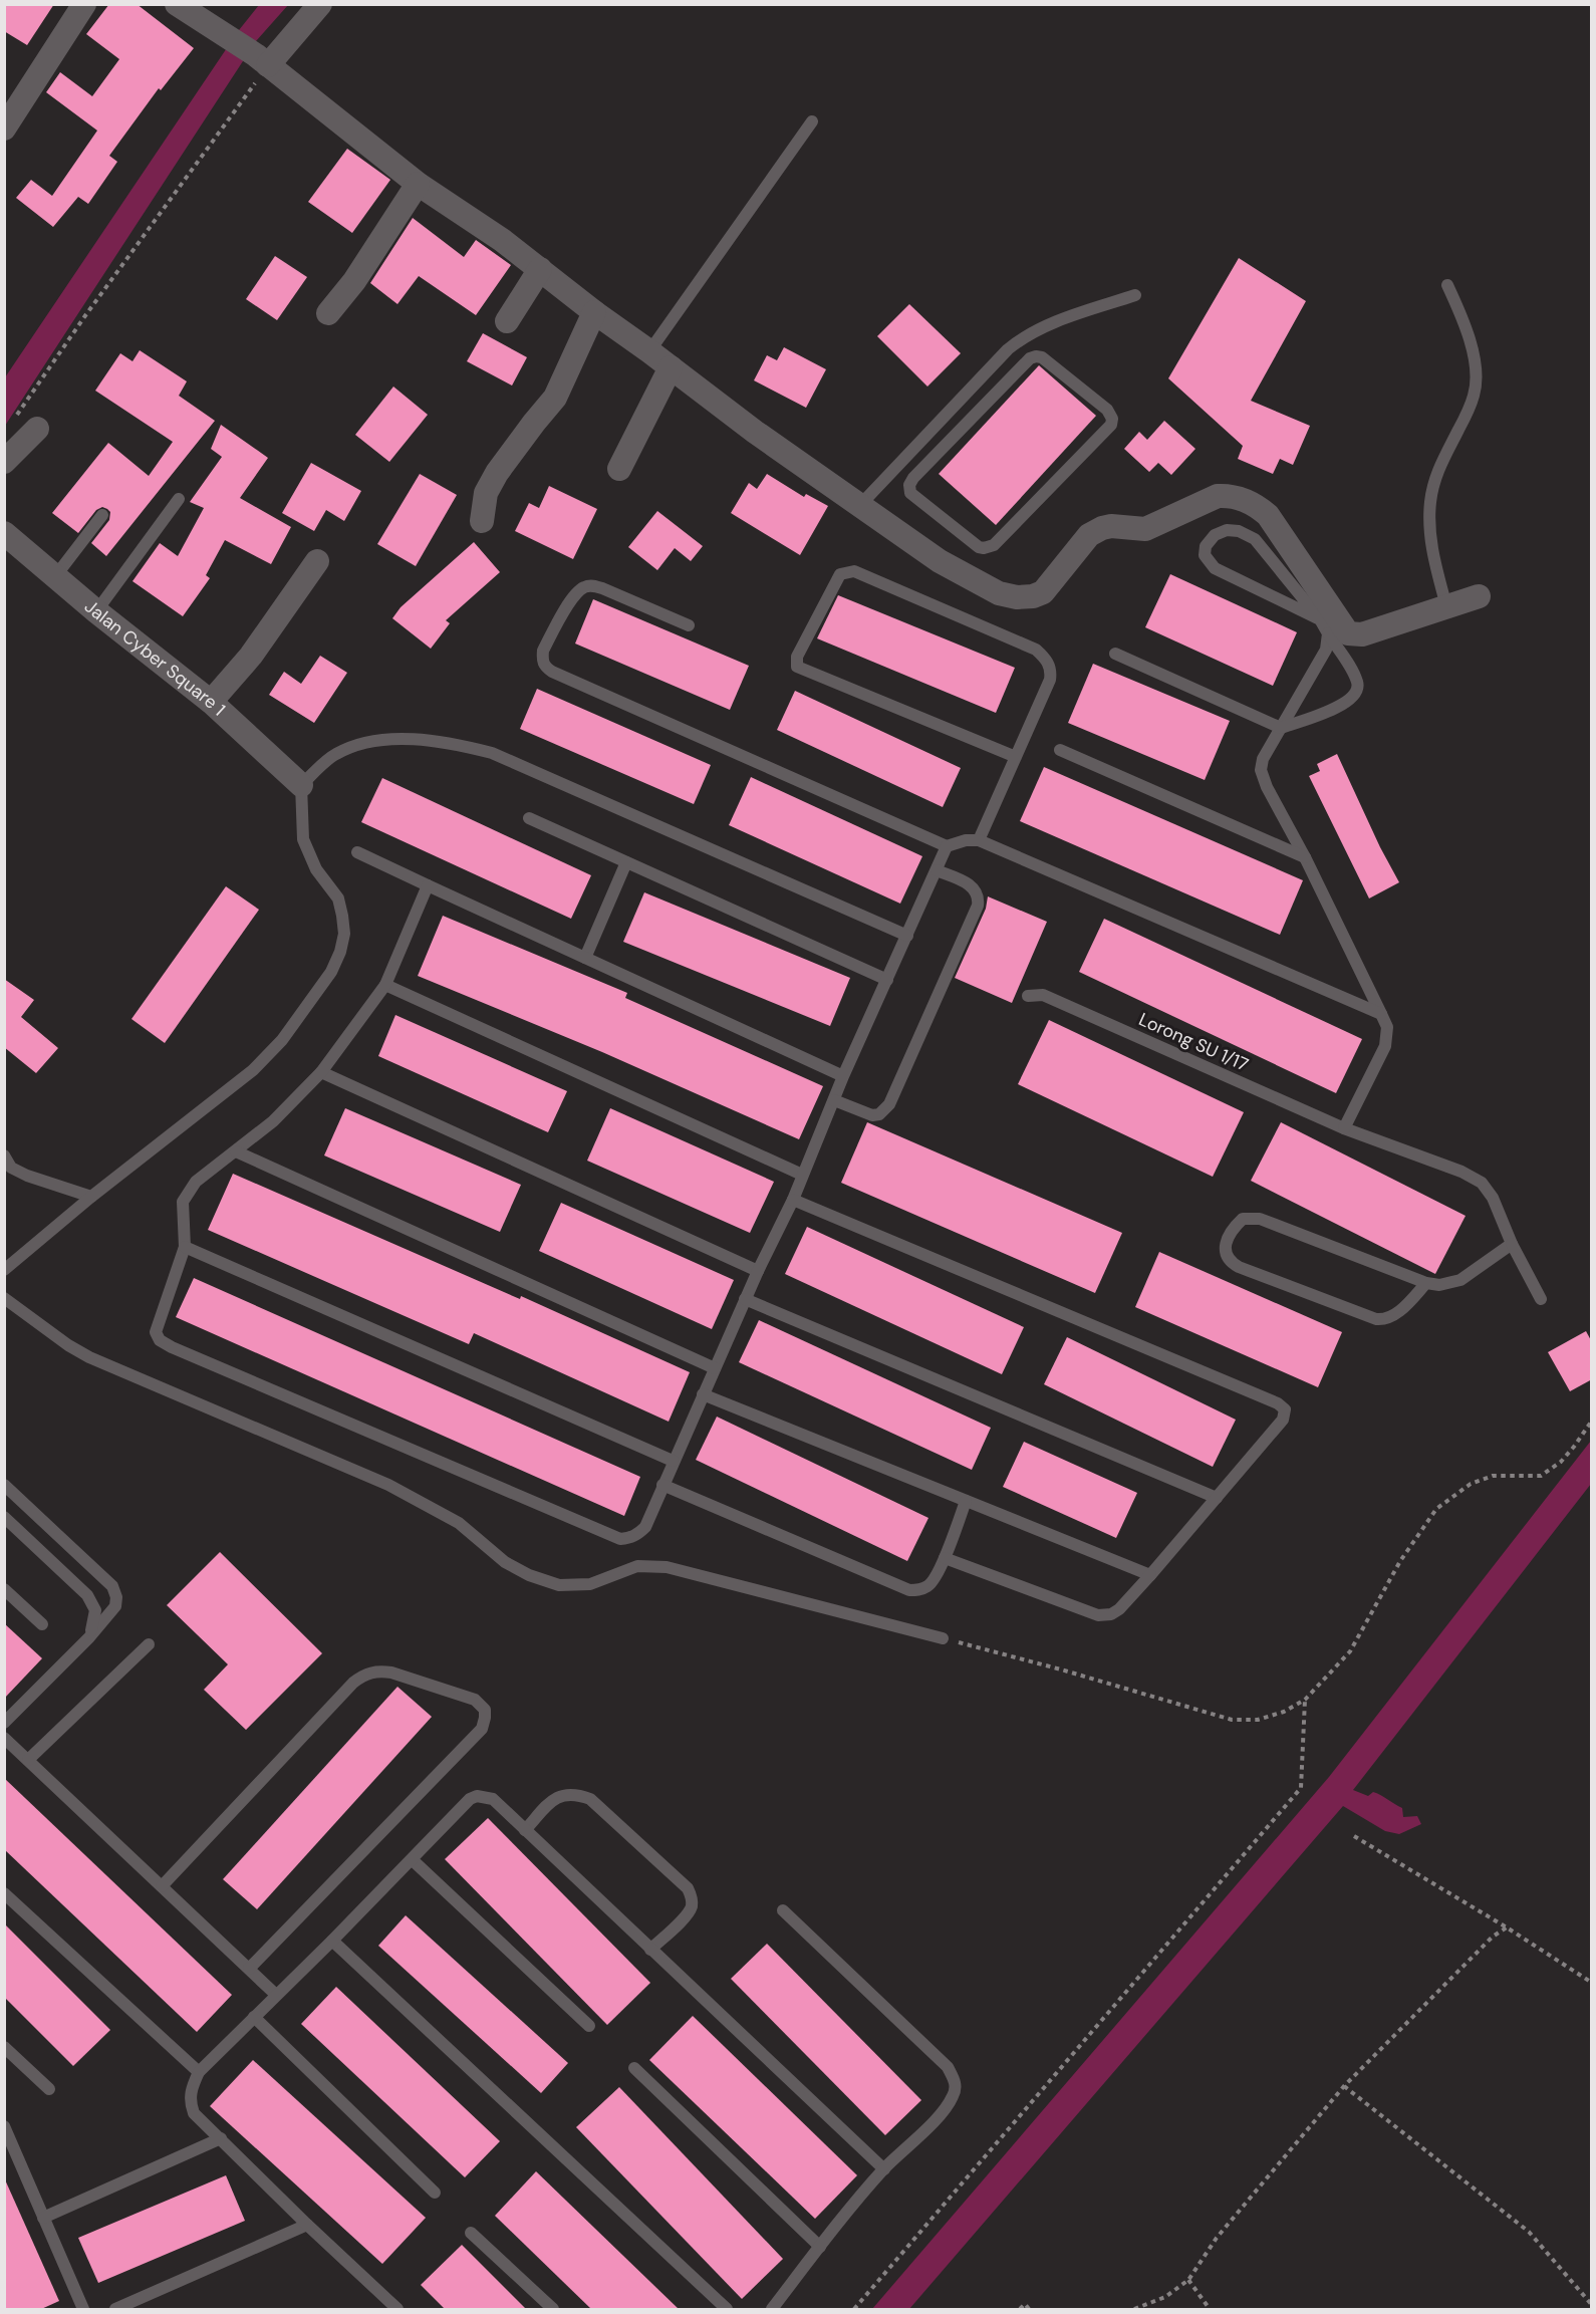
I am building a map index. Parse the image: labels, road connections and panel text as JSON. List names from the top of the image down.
{
  "streets": {
    "street": ["Jalan Cyber Square 1"],
    "lane": ["Lorong SU 1/17"]
  }
}
